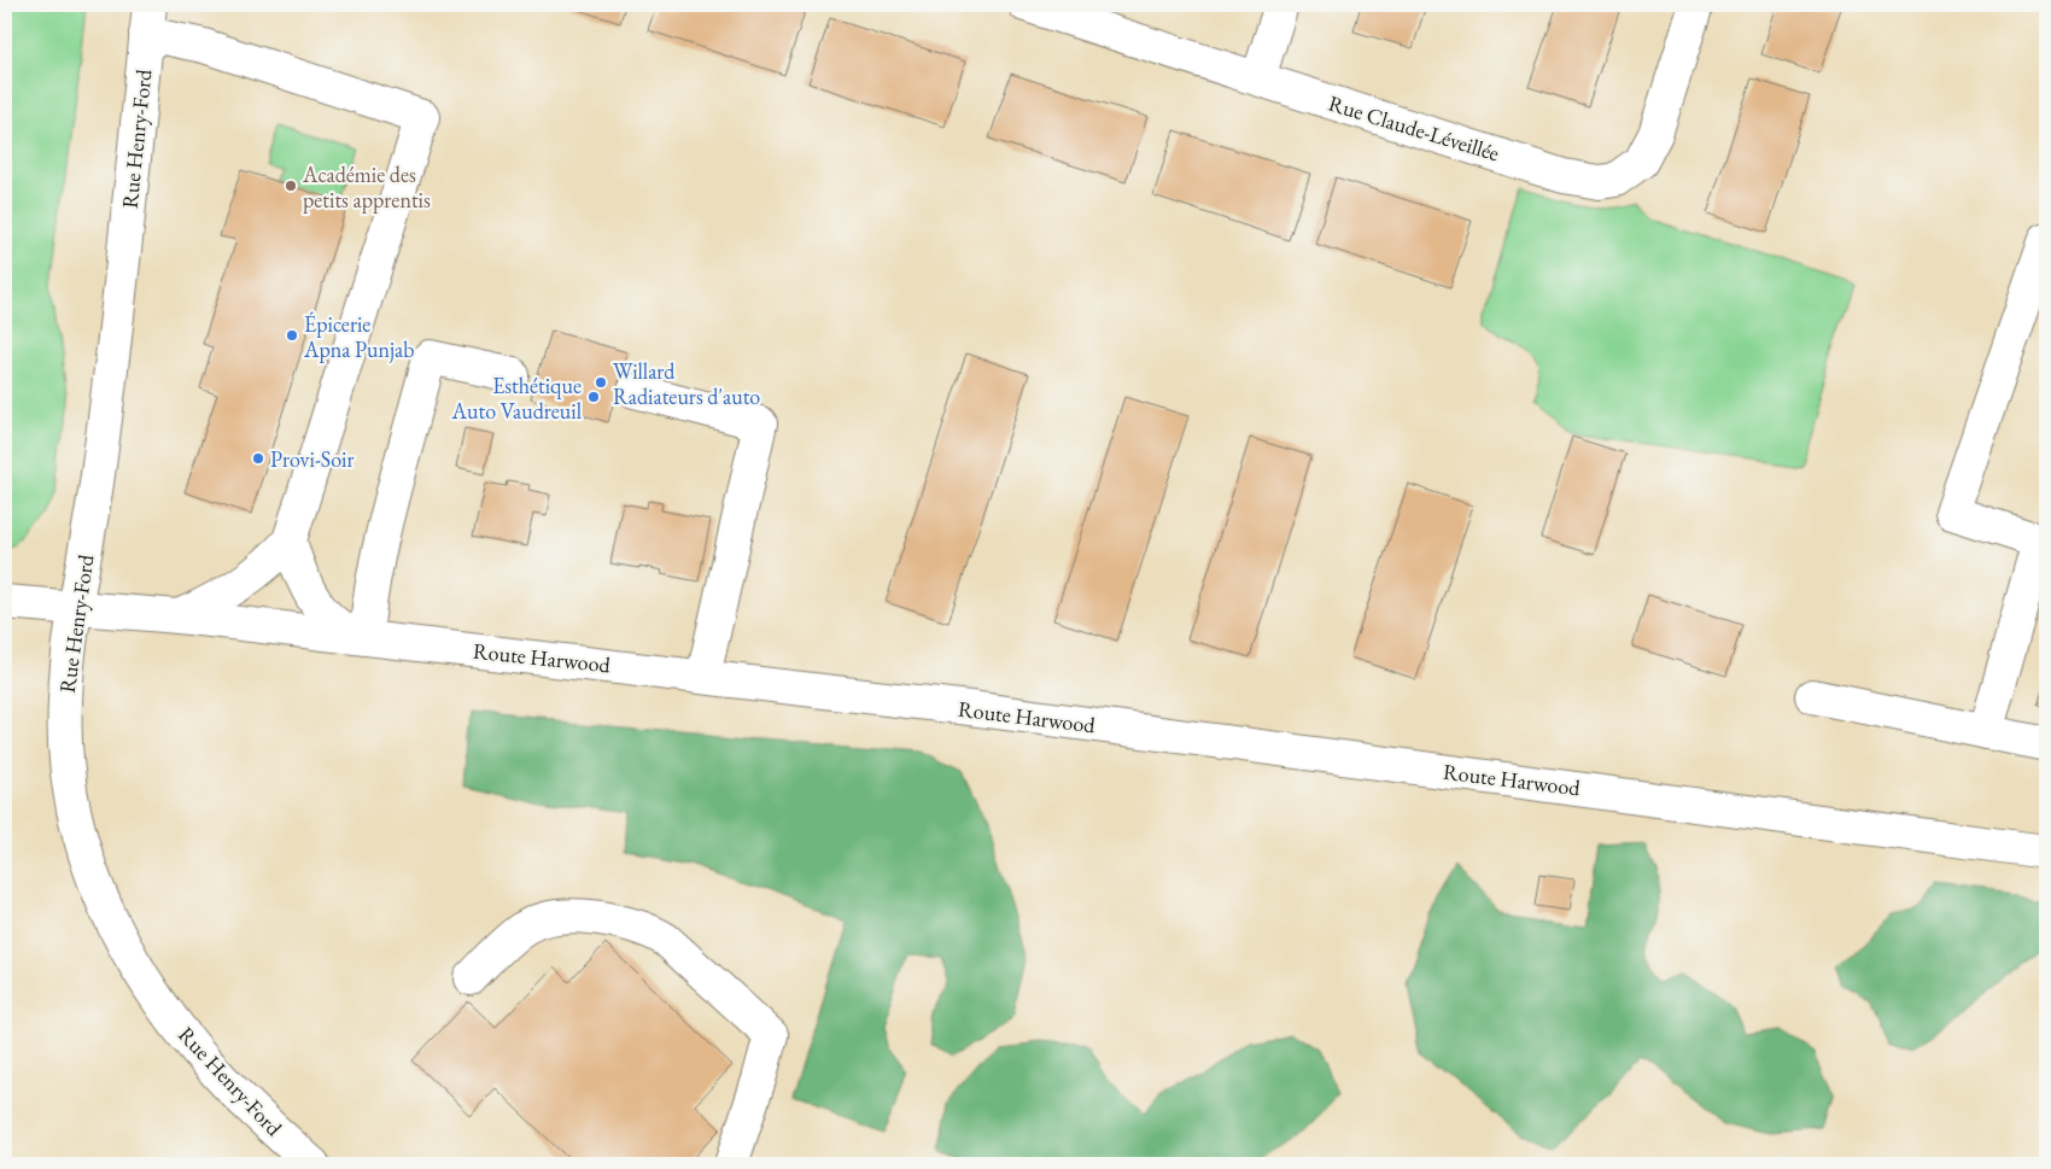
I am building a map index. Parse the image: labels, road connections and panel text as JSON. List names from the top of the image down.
{
  "streets": {
    "street": ["Rue Claude-Léveillée", "Rue Henry-Ford", "Route Harwood"]
  },
  "crossings": [
    ["Rue Henry-Ford", "Route Harwood"]
  ],
  "places": [
    "Académie des petits apprentis",
    "Épicerie Apna Punjab",
    "Willard Radiateurs d'auto",
    "Esthétique Auto Vaudreuil",
    "Provi-Soir"
  ]
}
